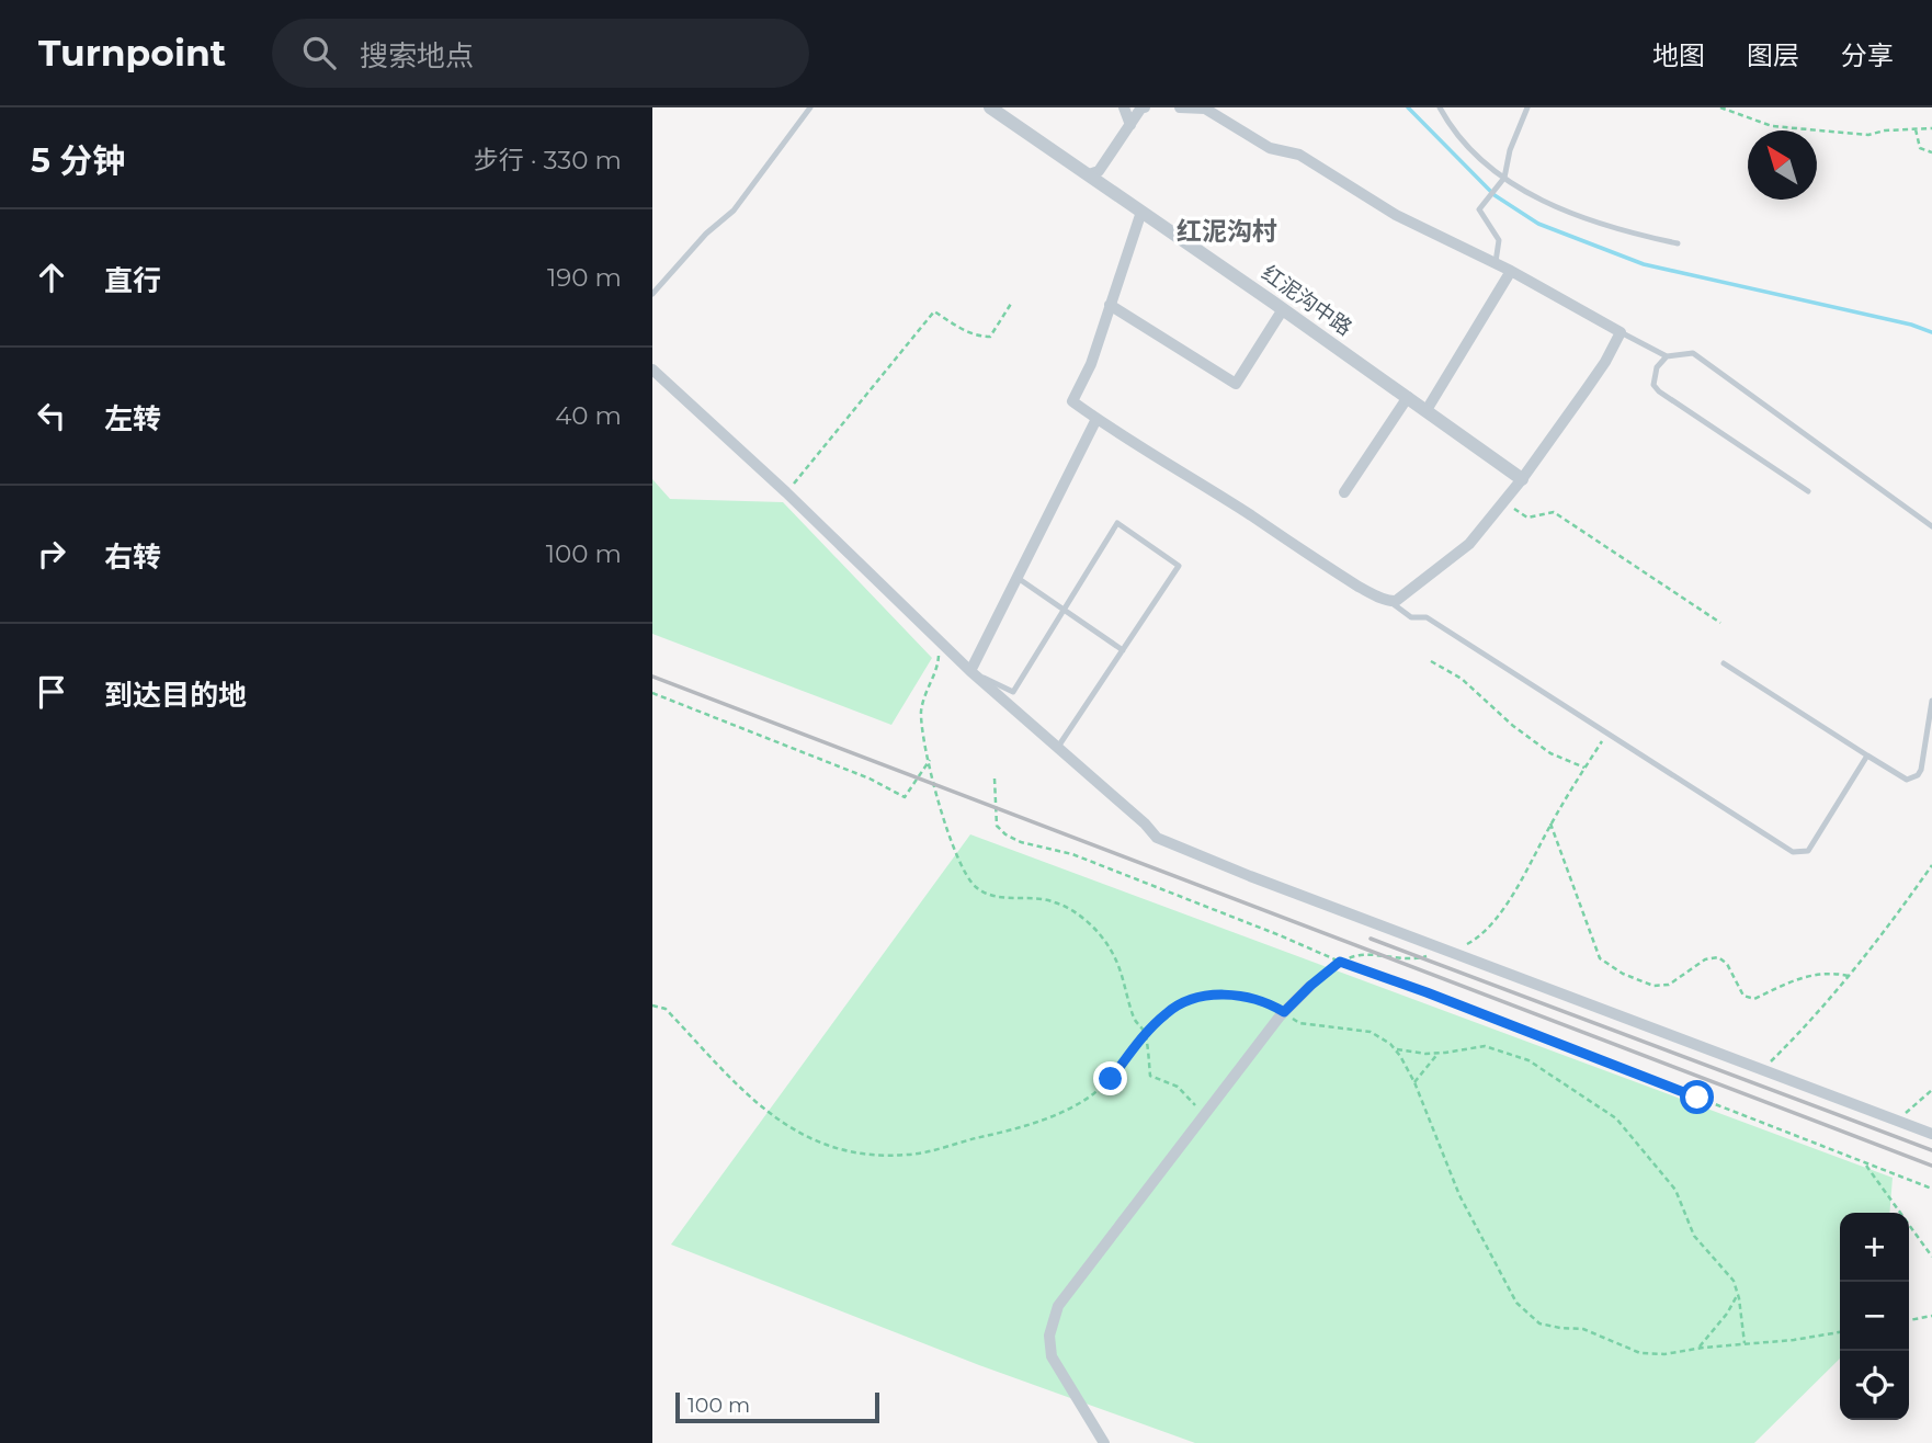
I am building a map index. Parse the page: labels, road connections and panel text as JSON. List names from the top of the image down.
{
  "streets": {
    "street": ["红泥沟中路"]
  },
  "districts": ["红泥沟村"],
  "scale_bar": "100 m",
  "north": "top left",
  "page": {
    "header": "Turnpoint",
    "search": "搜索地点",
    "nav": ["地图", "图层", "分享"],
    "heading": ["5 分钟", "步行 · 330 m"],
    "list": [
      ["直行", "190 m"],
      ["左转", "40 m"],
      ["右转", "100 m"],
      "到达目的地"
    ],
    "map_buttons": ["+", "−"],
    "scale": "100 m"
  }
}
